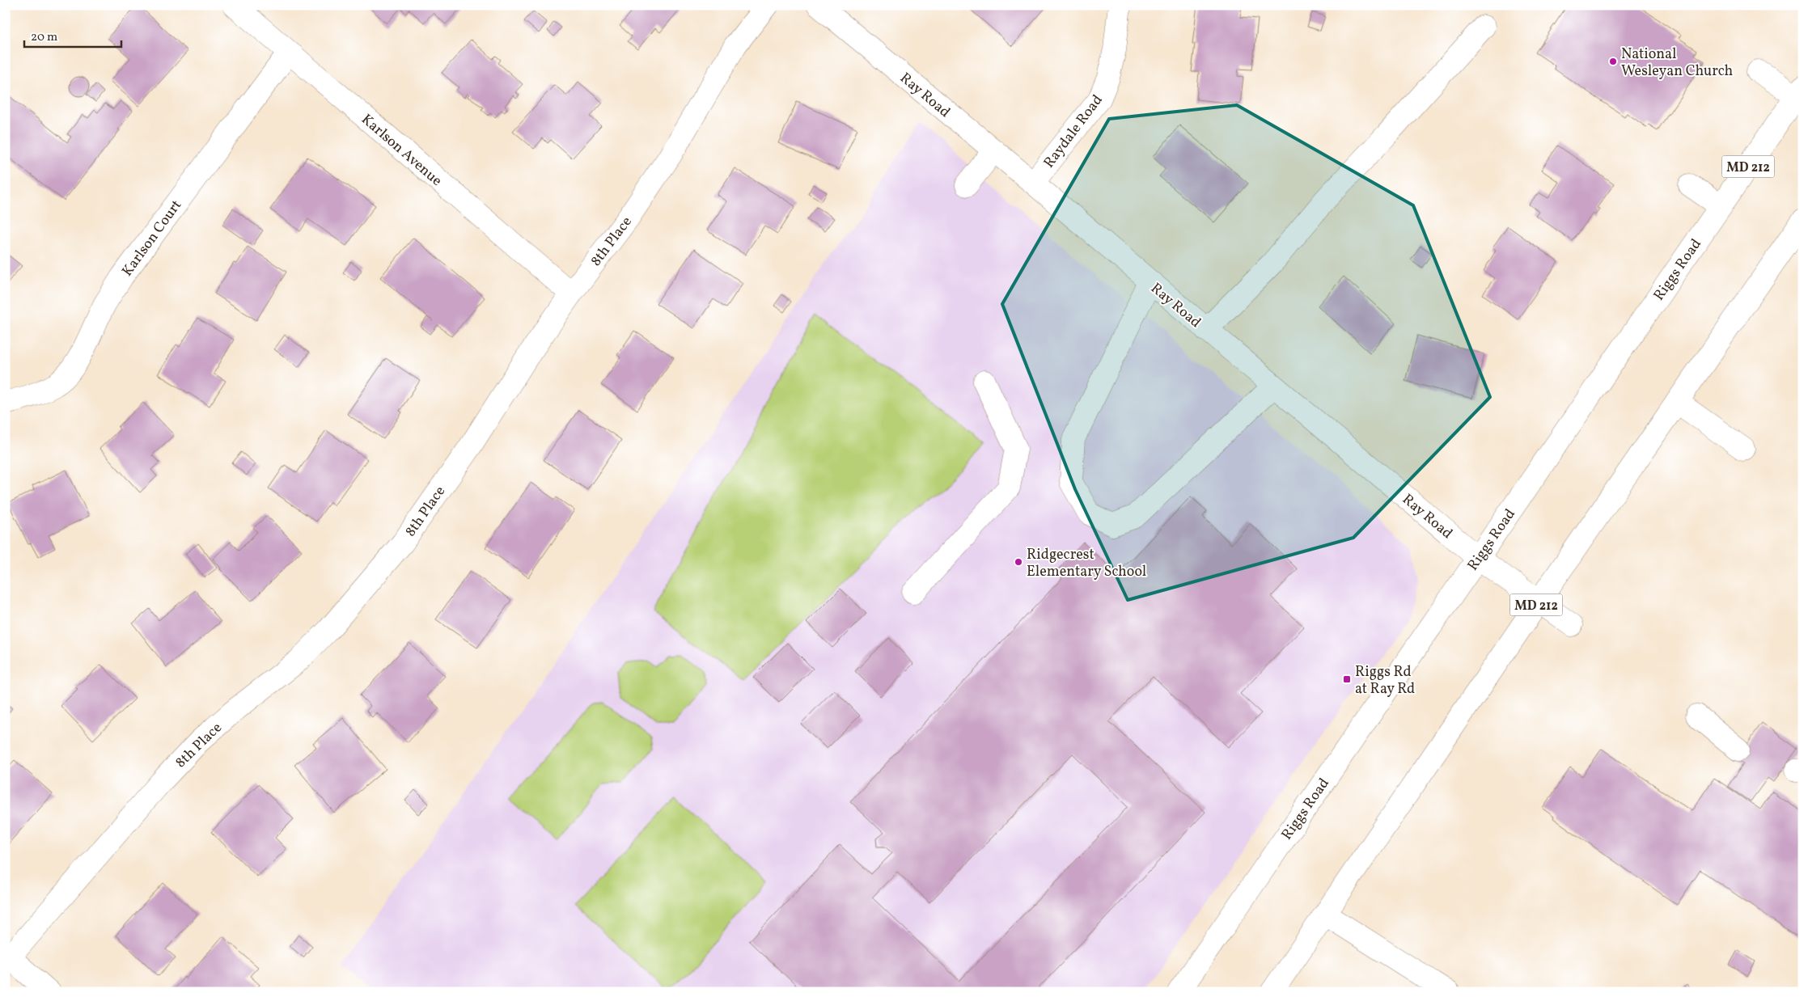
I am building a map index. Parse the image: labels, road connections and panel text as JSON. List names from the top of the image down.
{
  "streets": {
    "street": [
      "Ray Road",
      "Raydale Road",
      "Karlson Avenue",
      "MD 212",
      "Karlson Court",
      "8th Place",
      "Riggs Road"
    ]
  },
  "crossings": [
    ["Ray Road", "Raydale Road"],
    ["Ray Road", "MD 212"],
    ["Ray Road", "Riggs Road"],
    ["Karlson Avenue", "Karlson Court"],
    ["Karlson Avenue", "8th Place"]
  ],
  "places": {
    "other": ["National Wesleyan Church", "Ridgecrest Elementary School"],
    "transit": ["Riggs Rd at Ray Rd"]
  },
  "scale_bar": "20 m"
}
